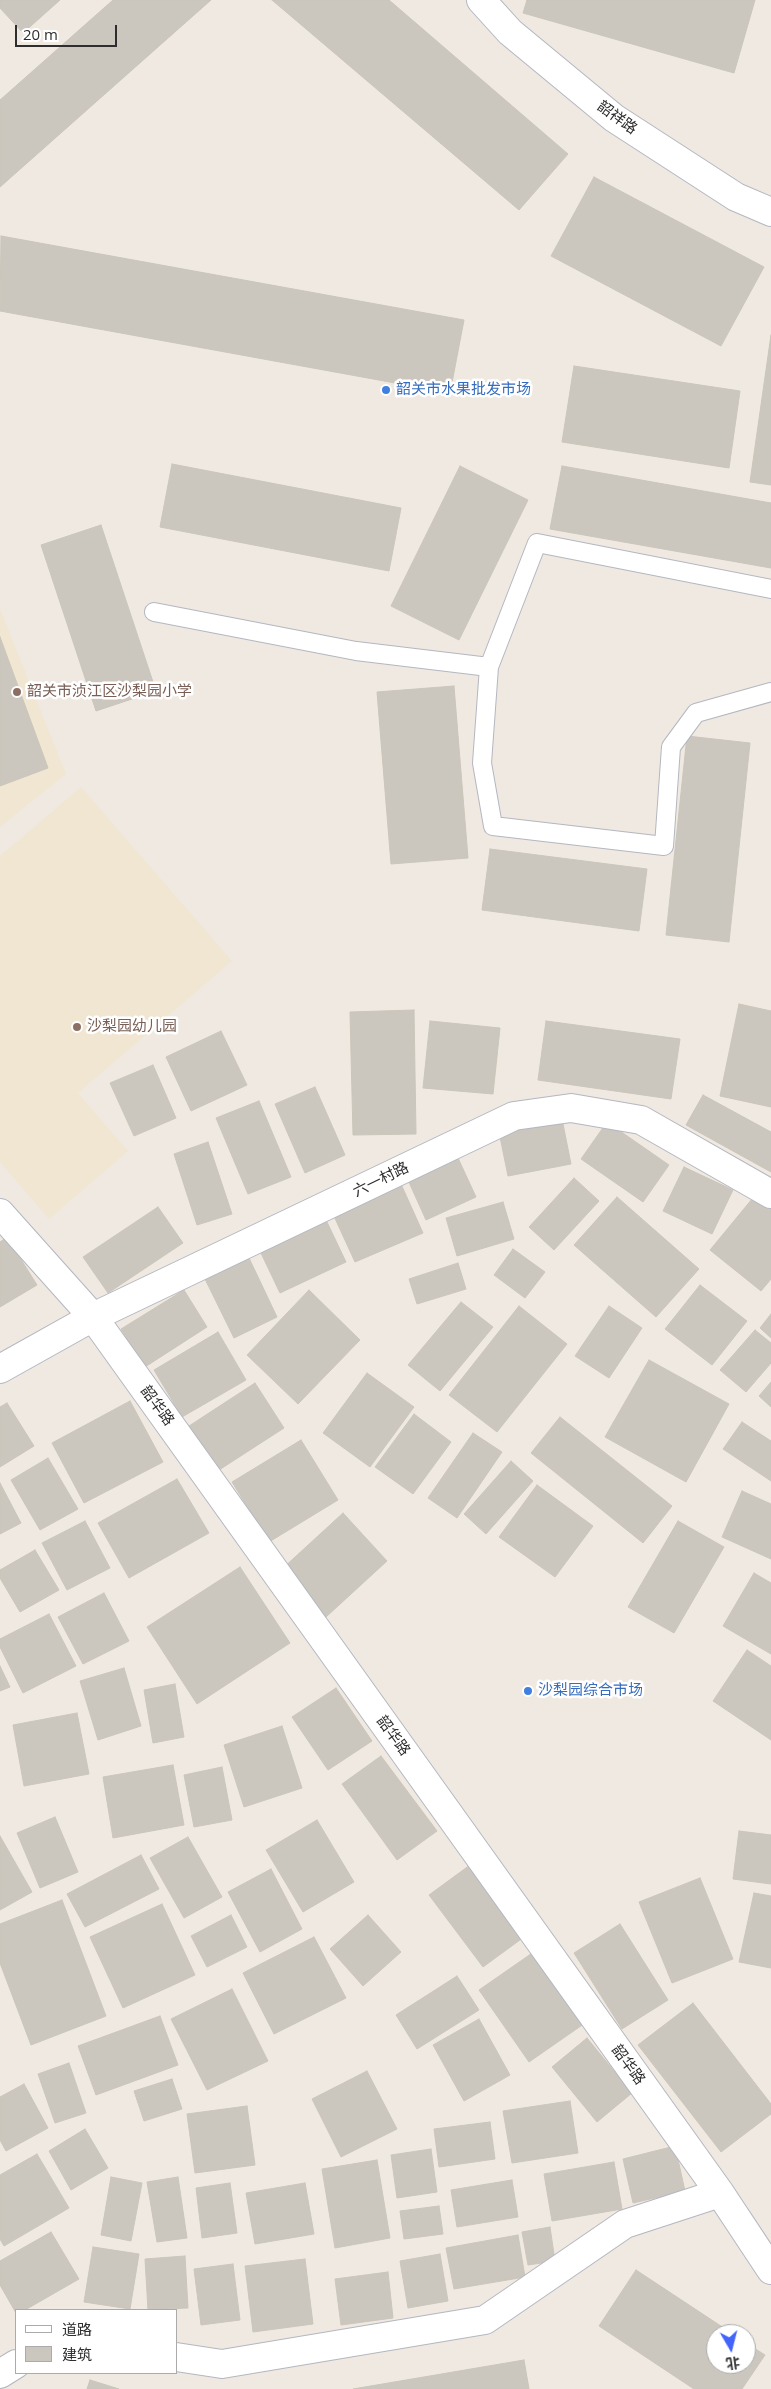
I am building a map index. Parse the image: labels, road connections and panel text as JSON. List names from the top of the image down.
{
  "streets": {
    "street": ["韶祥路", "六一村路", "韶华路"]
  },
  "crossings": [
    ["六一村路", "韶华路"]
  ],
  "places": [
    "韶关市水果批发市场",
    "韶关市浈江区沙梨园小学",
    "沙梨园幼儿园",
    "沙梨园综合市场"
  ],
  "legend": ["道路", "建筑"],
  "scale_bar": "20 m",
  "north": "bottom"
}
